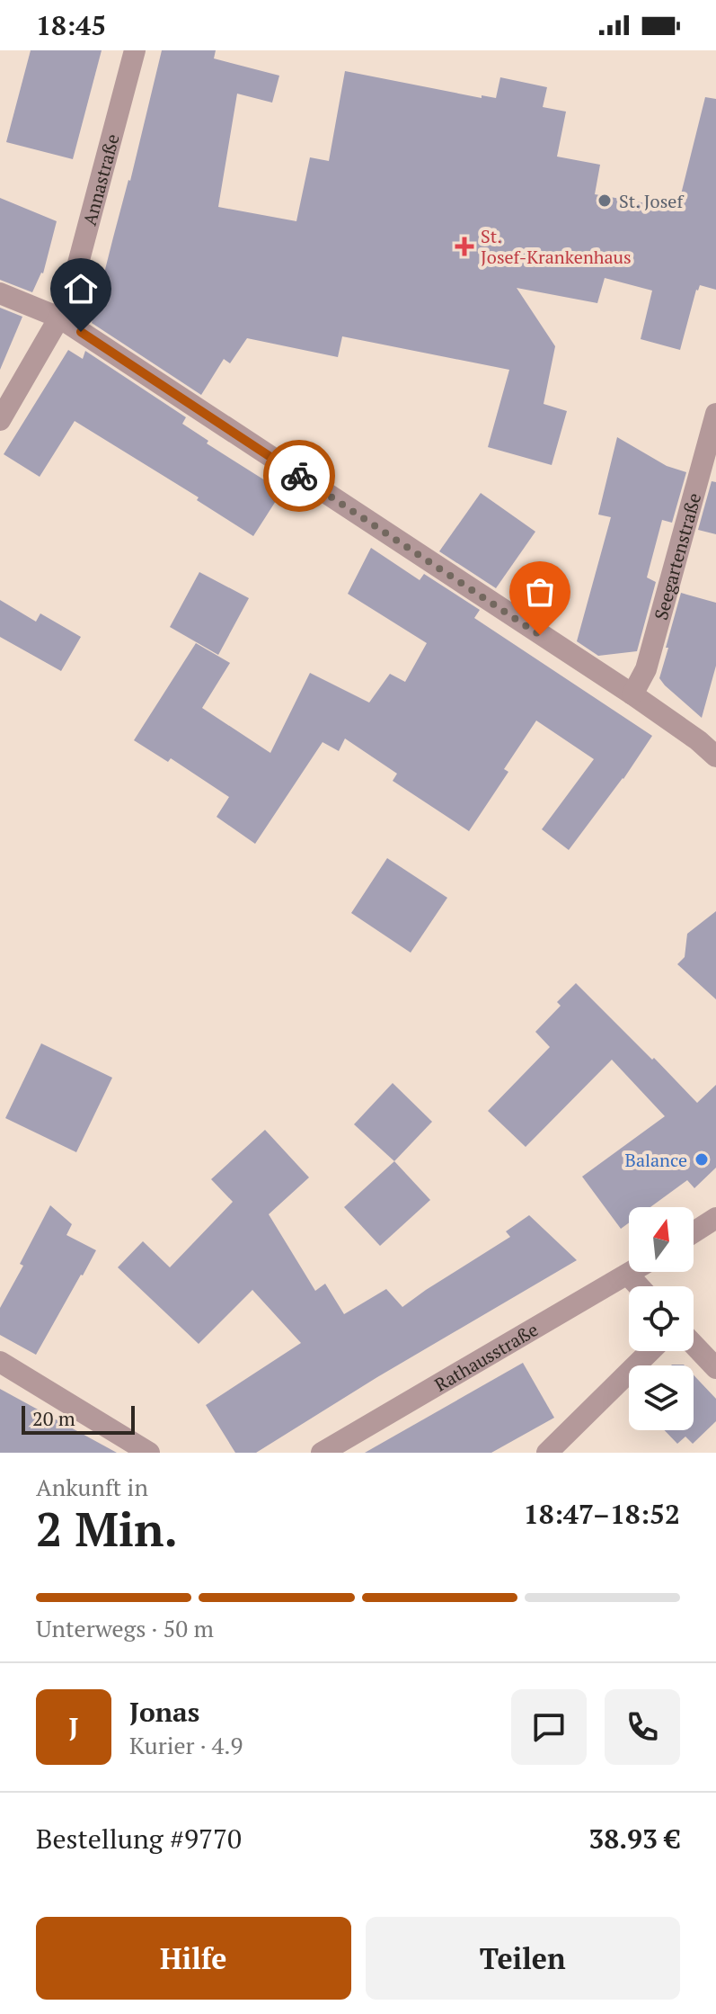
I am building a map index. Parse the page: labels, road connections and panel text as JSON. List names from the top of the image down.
{
  "streets": {
    "street": ["Annastraße", "Seegartenstraße", "Rathausstraße"]
  },
  "places": {
    "other": ["St. Josef", "Balance"],
    "health": ["St. Josef-Krankenhaus"]
  },
  "scale_bar": "20 m",
  "north": "top",
  "page": {
    "status": "18:45",
    "scale": "20 m",
    "heading": ["2 Min.", "Ankunft in", "18:47–18:52"],
    "panel": [
      "Jonas",
      "Kurier · 4.9",
      "Bestellung #9770",
      "38.93 €"
    ],
    "bar": "Unterwegs · 50 m",
    "round": "J",
    "buttons": ["Hilfe", "Teilen"]
  }
}
